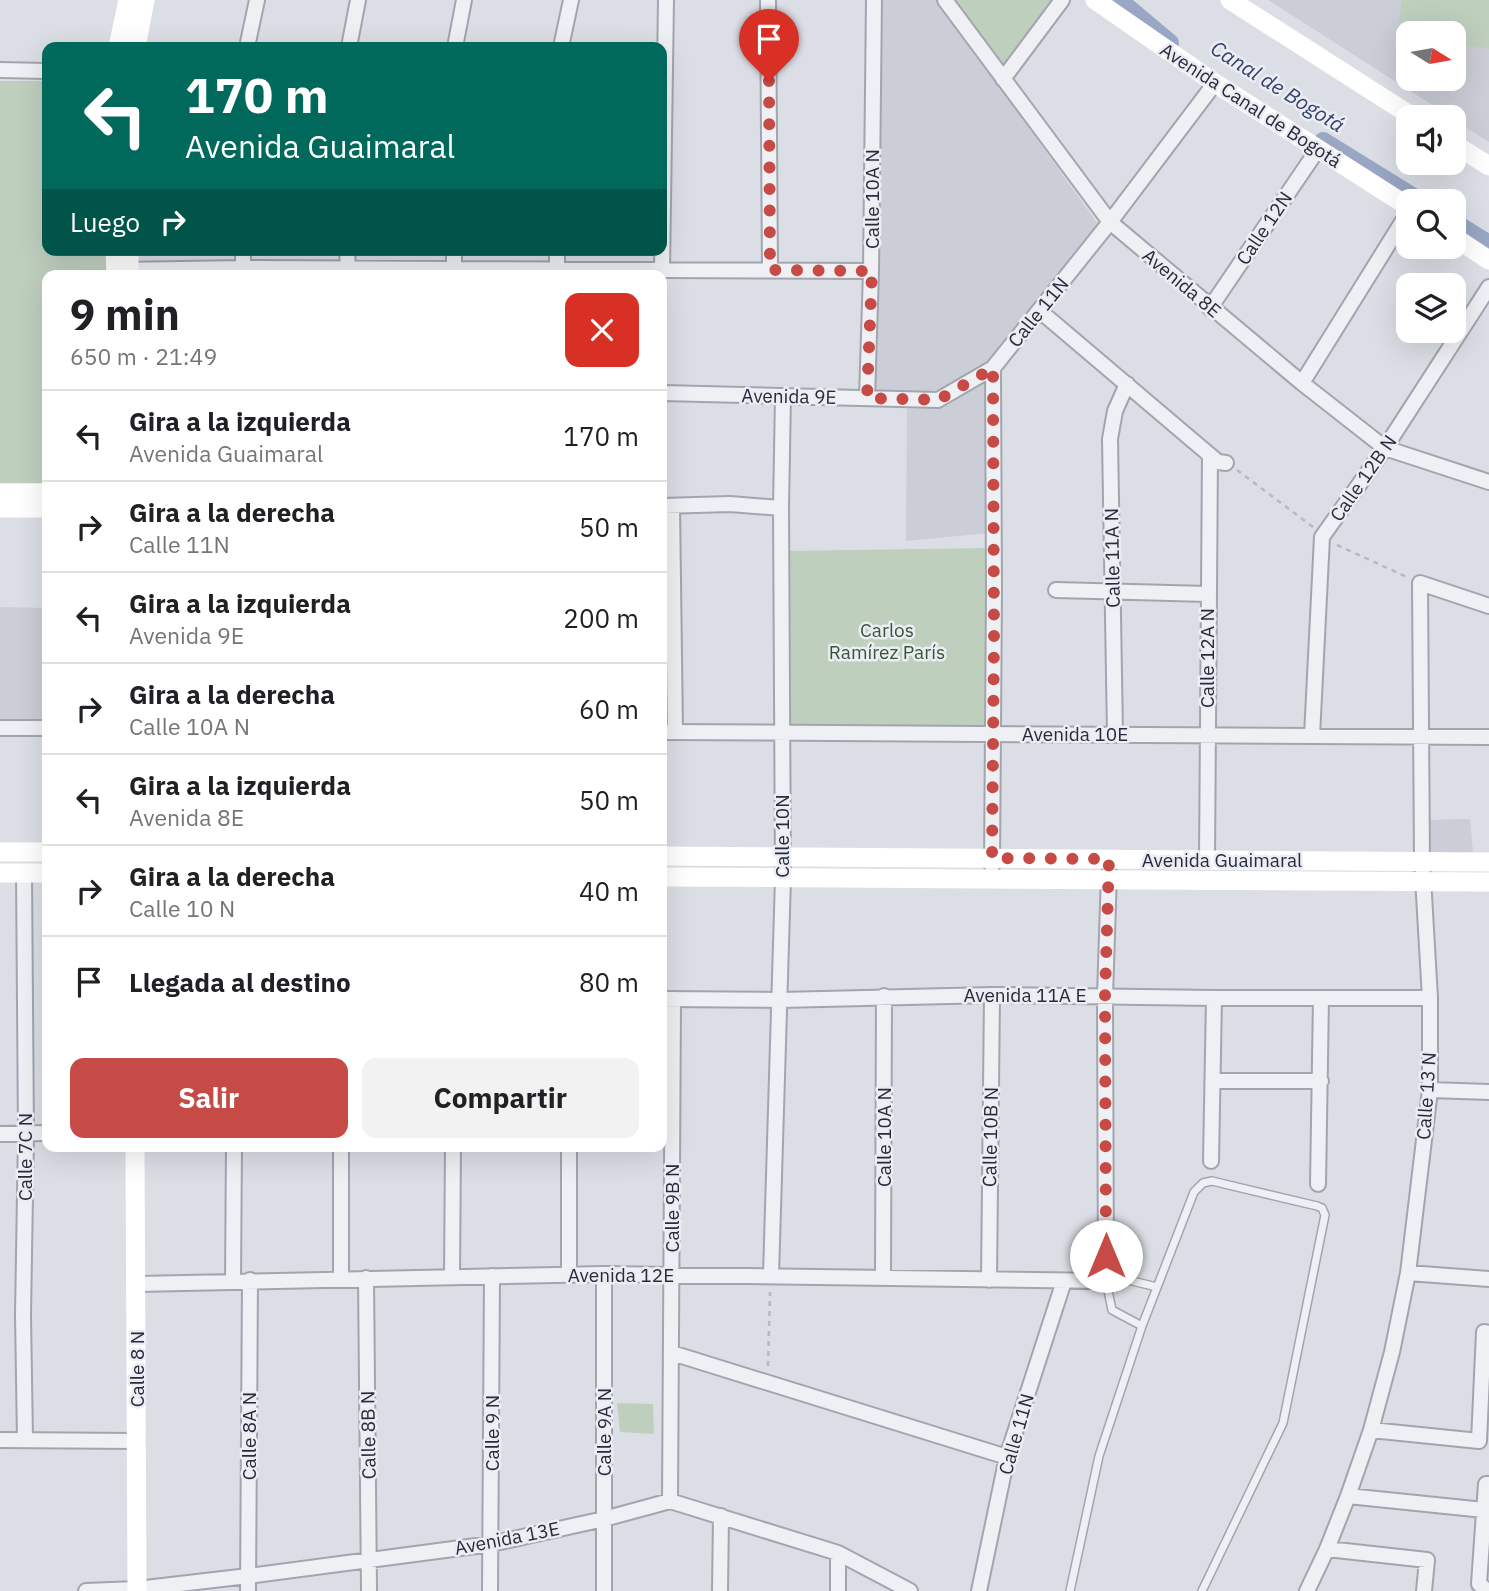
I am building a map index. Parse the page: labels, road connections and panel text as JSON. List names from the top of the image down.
{
  "streets": {
    "street": [
      "Avenida Canal de Bogotá",
      "Calle 10A N",
      "Calle 12N",
      "Avenida 8E",
      "Calle 11N",
      "Avenida 9E",
      "Calle 12B N",
      "Calle 11A N",
      "Calle 12A N",
      "Avenida 10E",
      "Calle 10N",
      "Avenida Guaimaral",
      "Avenida 11A E",
      "Calle 13 N",
      "Calle 10B N",
      "Calle 7C N",
      "Calle 9B N",
      "Avenida 12E",
      "Calle 8 N",
      "Calle 9A N",
      "Calle 9 N",
      "Calle 8B N",
      "Calle 8A N",
      "Avenida 13E"
    ]
  },
  "crossings": [
    ["Avenida Canal de Bogotá", "Calle 12N"],
    ["Avenida Canal de Bogotá", "Calle 11N"],
    ["Calle 10A N", "Avenida 9E"],
    ["Calle 10A N", "Avenida 11A E"],
    ["Calle 10A N", "Avenida 12E"],
    ["Calle 12N", "Avenida 8E"],
    ["Avenida 8E", "Calle 11N"],
    ["Avenida 8E", "Calle 12B N"],
    ["Calle 11N", "Avenida 9E"],
    ["Calle 11N", "Avenida 12E"],
    ["Avenida 9E", "Calle 10N"],
    ["Calle 12B N", "Avenida 10E"],
    ["Calle 11A N", "Avenida 10E"],
    ["Calle 12A N", "Avenida 10E"],
    ["Calle 12A N", "Avenida Guaimaral"],
    ["Avenida 10E", "Calle 10N"],
    ["Avenida 10E", "Calle 13 N"],
    ["Calle 10N", "Avenida Guaimaral"],
    ["Calle 10N", "Avenida 11A E"],
    ["Calle 10N", "Avenida 12E"],
    ["Avenida Guaimaral", "Calle 13 N"],
    ["Avenida 11A E", "Calle 13 N"],
    ["Avenida 11A E", "Calle 10B N"],
    ["Avenida 11A E", "Calle 9B N"],
    ["Calle 10B N", "Avenida 12E"],
    ["Calle 9B N", "Avenida 12E"],
    ["Calle 9B N", "Avenida 13E"],
    ["Avenida 12E", "Calle 8 N"],
    ["Avenida 12E", "Calle 9A N"],
    ["Avenida 12E", "Calle 9 N"],
    ["Avenida 12E", "Calle 8B N"],
    ["Avenida 12E", "Calle 8A N"],
    ["Calle 8 N", "Avenida 13E"],
    ["Calle 9A N", "Avenida 13E"],
    ["Calle 9 N", "Avenida 13E"],
    ["Calle 8B N", "Avenida 13E"],
    ["Calle 8A N", "Avenida 13E"]
  ],
  "water": ["Canal de Bogotá"],
  "parks": ["Carlos Ramírez París"],
  "north": "right",
  "page": {
    "turn": ["170 m", "Avenida Guaimaral"],
    "then": "Luego",
    "heading": ["9 min", "650 m · 21:49"],
    "list": [
      {
        "name": "Gira a la izquierda",
        "note": "Avenida Guaimaral",
        "value": "170 m"
      },
      {
        "name": "Gira a la derecha",
        "note": "Calle 11N",
        "value": "50 m"
      },
      {
        "name": "Gira a la izquierda",
        "note": "Avenida 9E",
        "value": "200 m"
      },
      {
        "name": "Gira a la derecha",
        "note": "Calle 10A N",
        "value": "60 m"
      },
      {
        "name": "Gira a la izquierda",
        "note": "Avenida 8E",
        "value": "50 m"
      },
      {
        "name": "Gira a la derecha",
        "note": "Calle 10 N",
        "value": "40 m"
      },
      {
        "name": "Llegada al destino",
        "value": "80 m"
      }
    ],
    "buttons": ["Salir", "Compartir"]
  }
}
